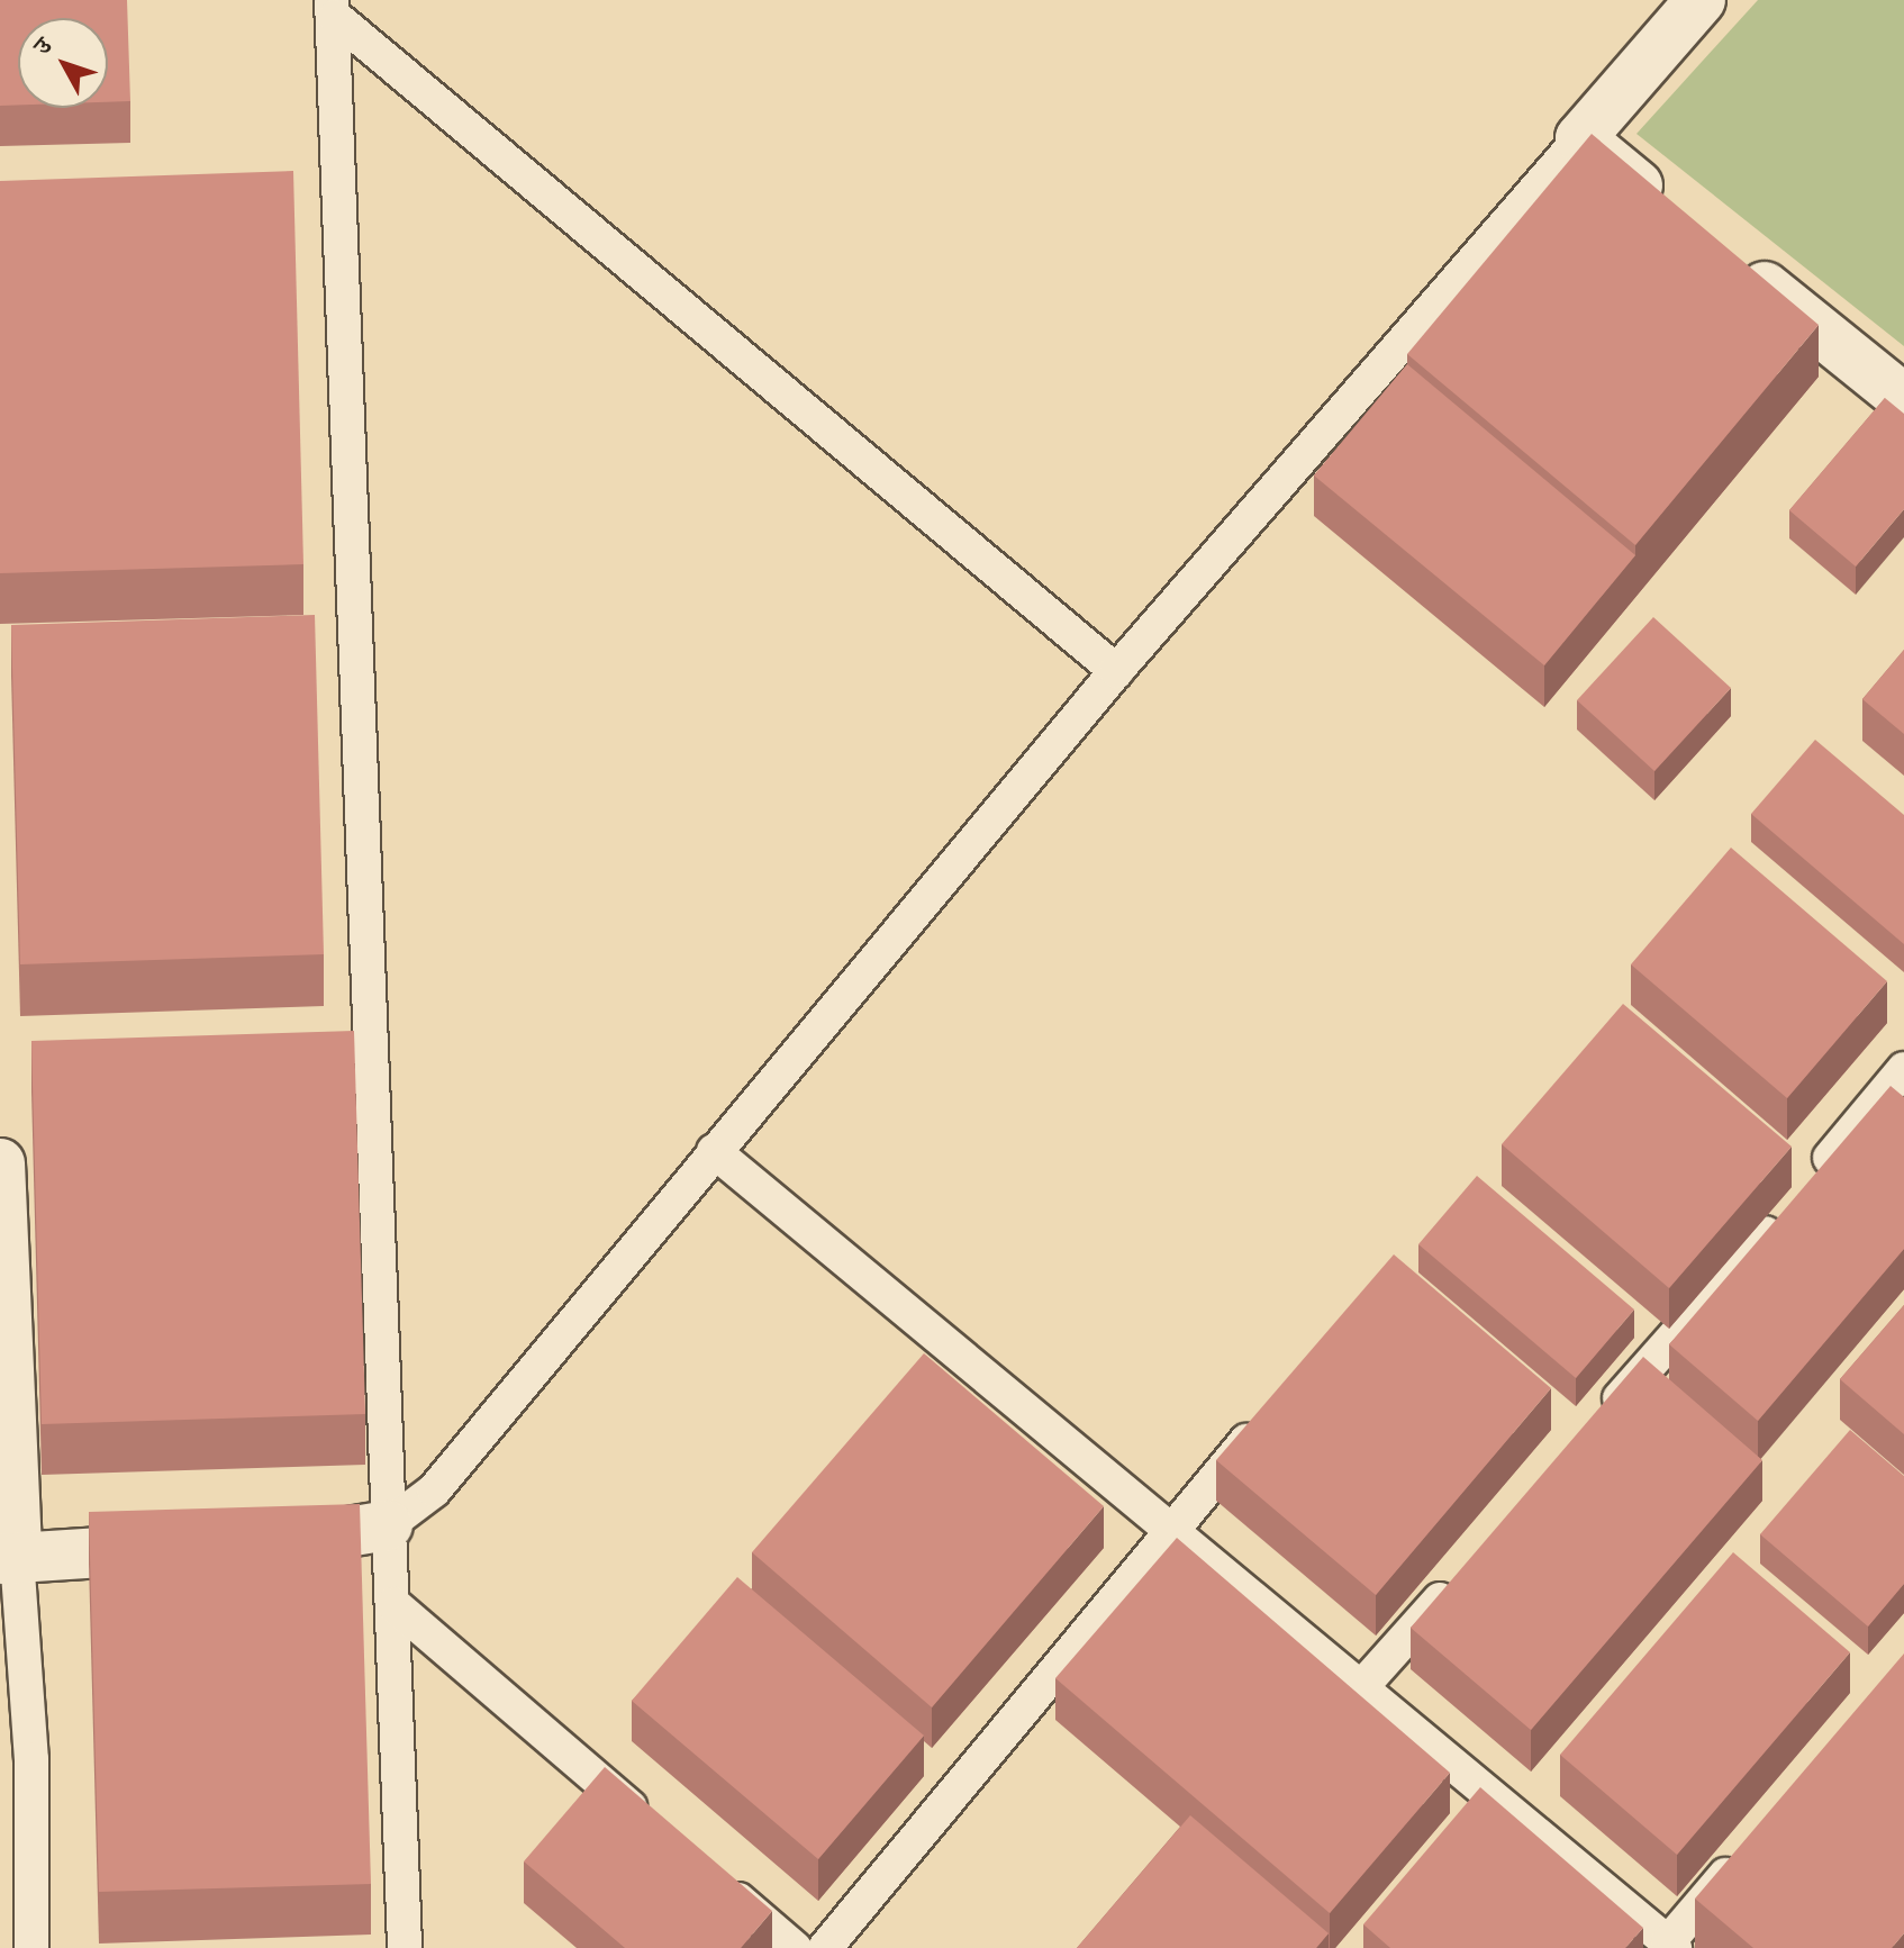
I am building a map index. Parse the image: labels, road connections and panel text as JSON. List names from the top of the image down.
{
  "north": "top left"
}
